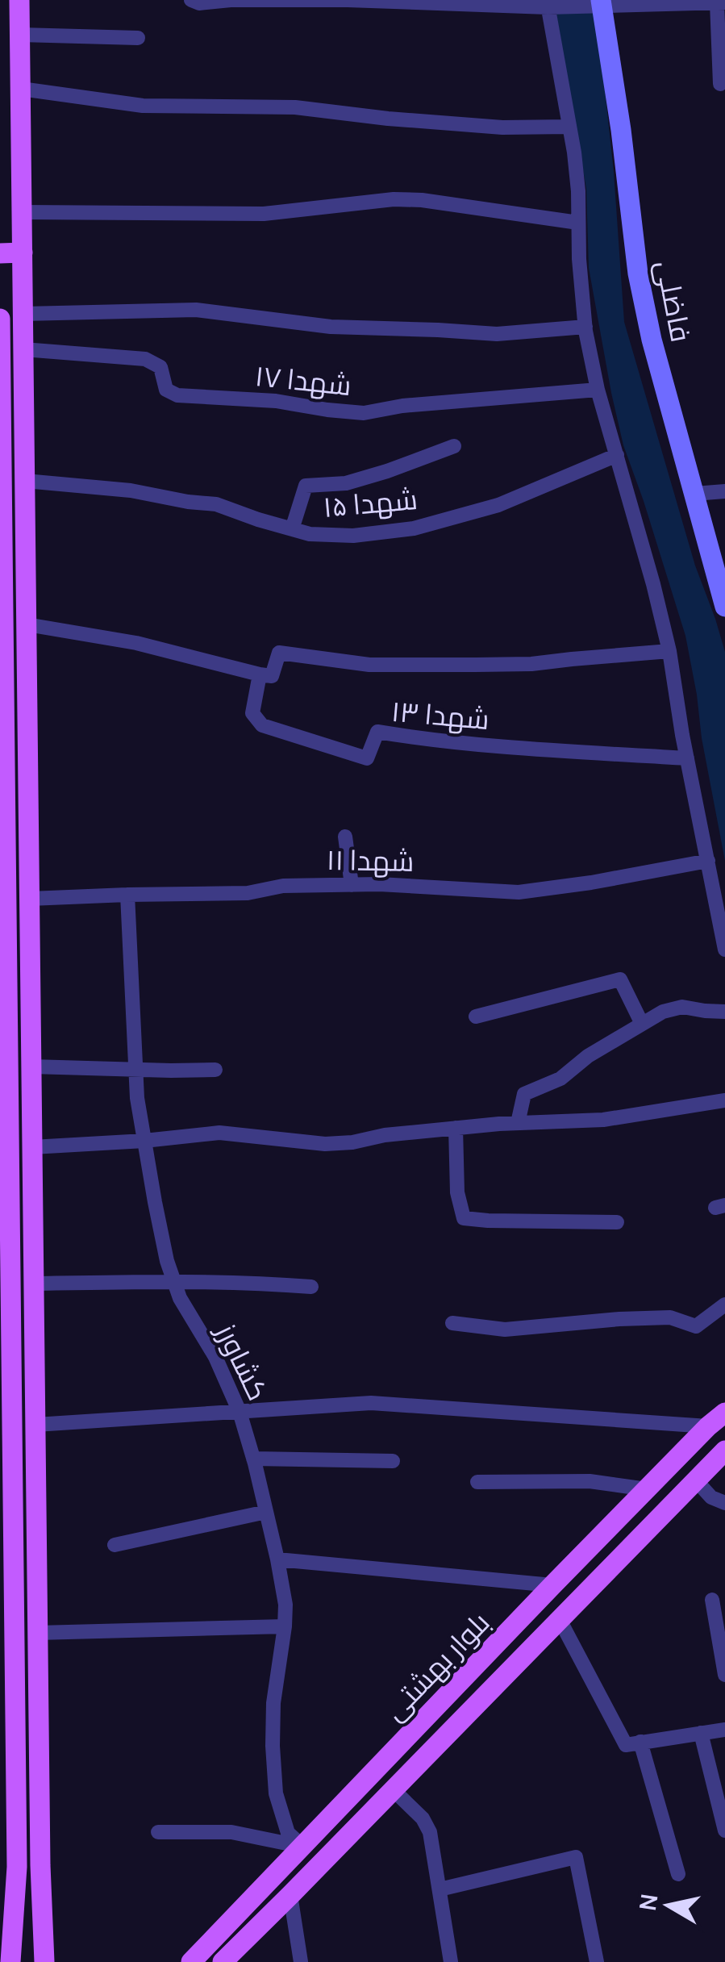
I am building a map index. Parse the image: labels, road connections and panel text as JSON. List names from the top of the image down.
{
  "streets": {
    "main road": ["فاضلی", "بلوار بهشتی"],
    "street": [
      "شهدا ۱۷",
      "شهدا ۱۵",
      "شهدا ۱۳",
      "شهدا ۱۱",
      "کشاورز"
    ]
  },
  "crossings": [
    ["شهدا ۱۱", "کشاورز"],
    ["کشاورز", "بلوار بهشتی"]
  ],
  "north": "left"
}
